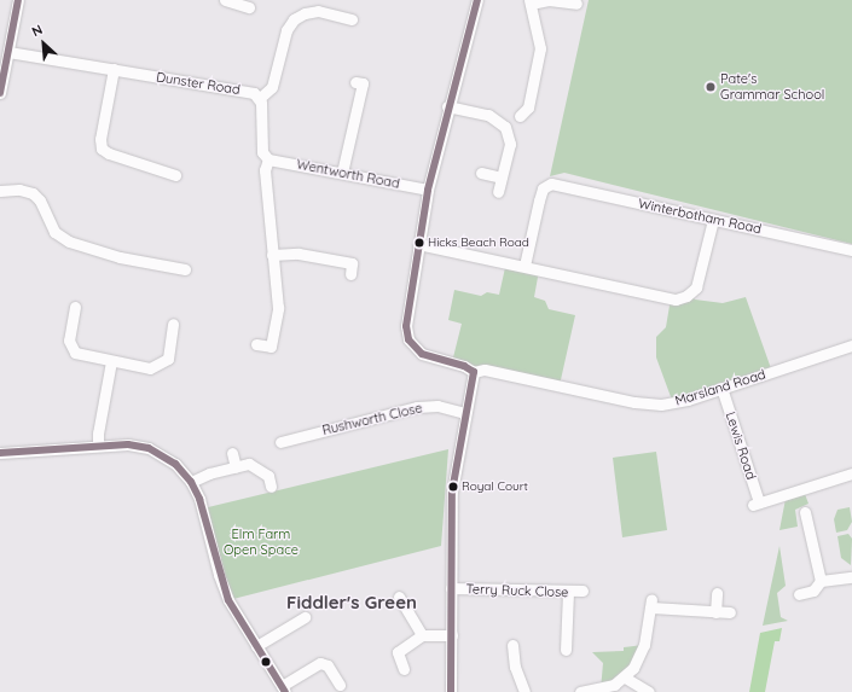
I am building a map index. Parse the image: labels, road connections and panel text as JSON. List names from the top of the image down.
{
  "streets": {
    "street": [
      "Dunster Road",
      "Wentworth Road",
      "Winterbotham Road",
      "Marsland Road",
      "Rushworth Close",
      "Lewis Road",
      "Terry Ruck Close"
    ]
  },
  "crossings": [
    ["Marsland Road", "Lewis Road"]
  ],
  "districts": ["Fiddler's Green"],
  "parks": ["Elm Farm Open Space"],
  "places": ["Pate's Grammar School", "Hicks Beach Road", "Royal Court"],
  "north": "top left"
}
